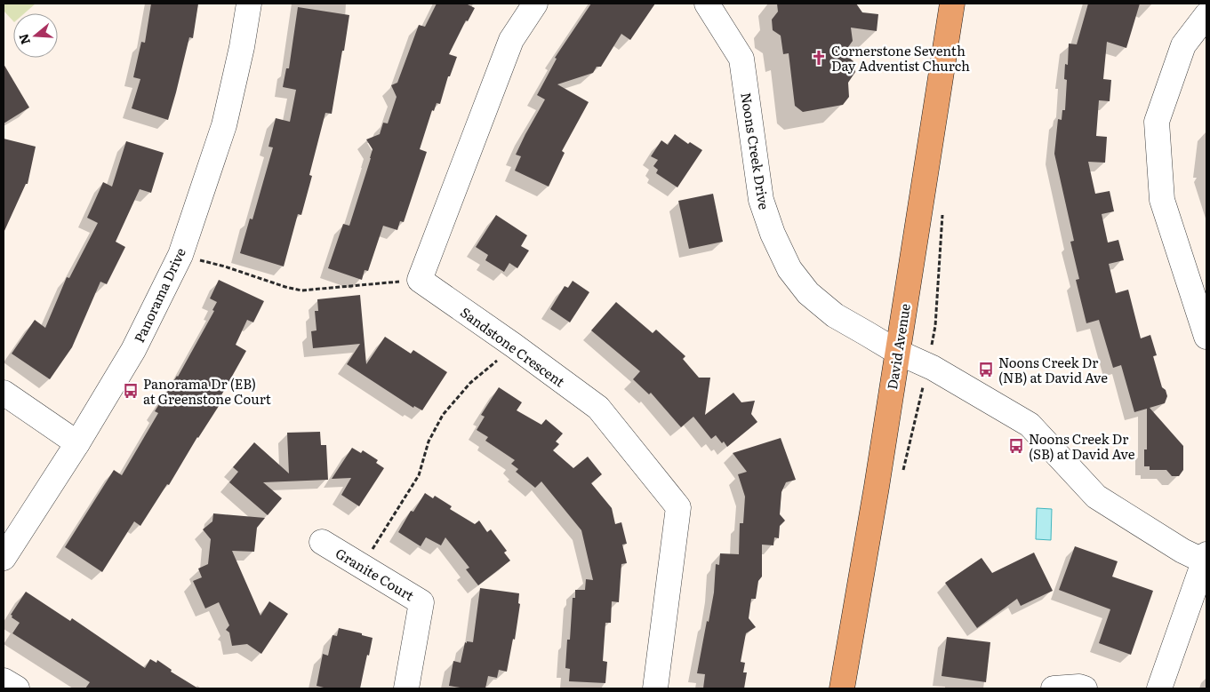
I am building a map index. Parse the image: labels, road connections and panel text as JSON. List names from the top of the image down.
{
  "streets": {
    "main road": ["David Avenue"],
    "street": [
      "Noons Creek Drive",
      "Panorama Drive",
      "Sandstone Crescent",
      "Granite Court"
    ]
  },
  "crossings": [
    ["Noons Creek Drive", "David Avenue"]
  ],
  "places": {
    "church": ["Cornerstone Seventh Day Adventist Church"],
    "bus stop": ["Noons Creek Dr (NB) at David Ave", "Panorama Dr (EB) at Greenstone Court", "Noons Creek Dr (SB) at David Ave"]
  },
  "north": "left"
}
